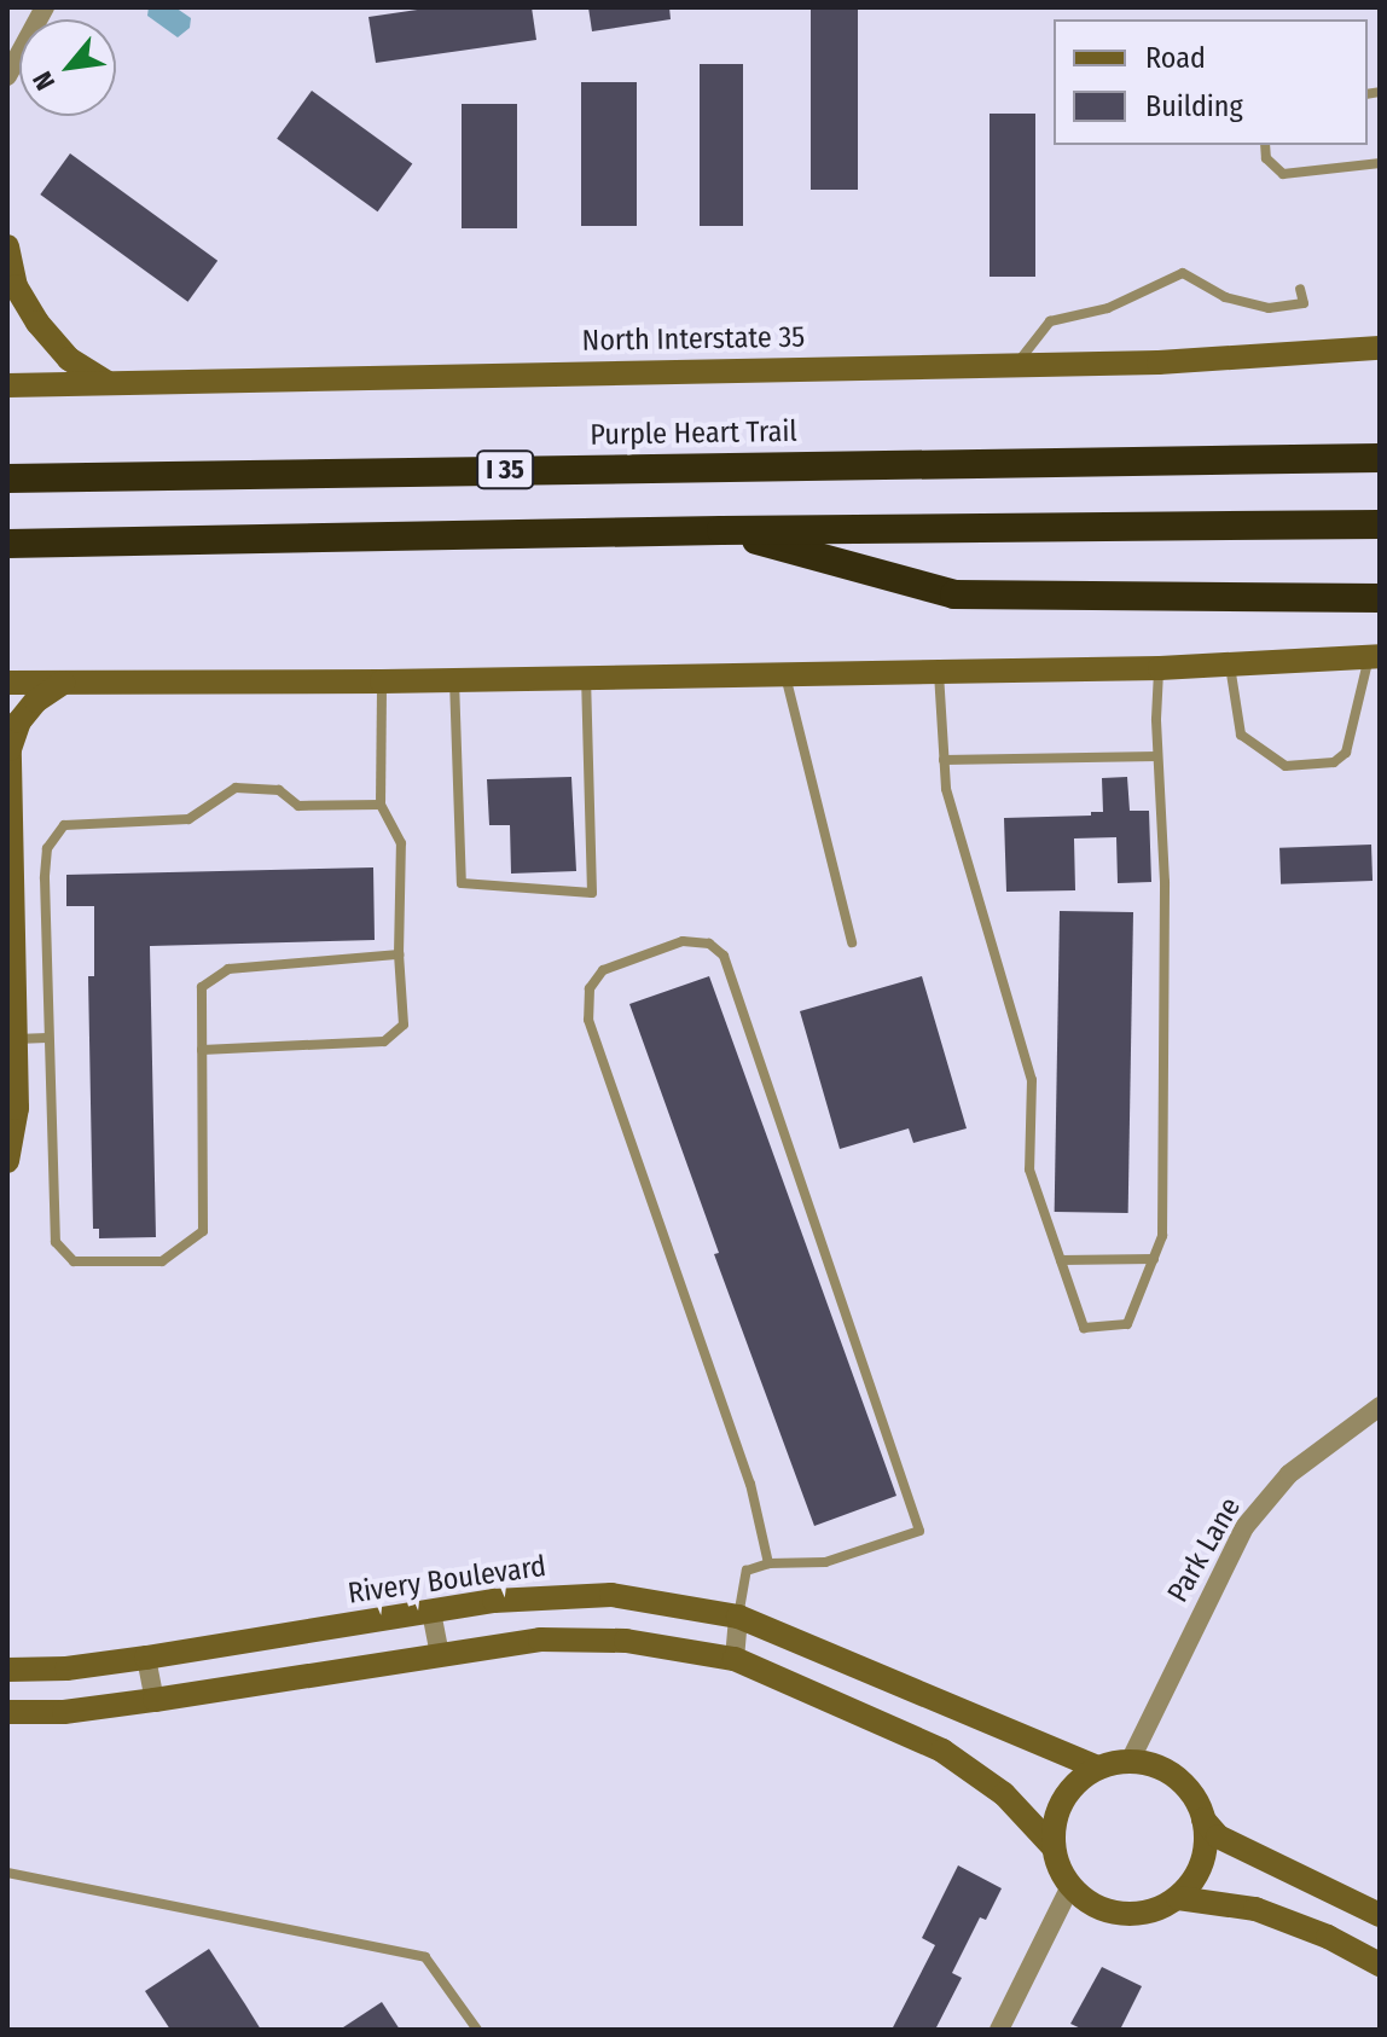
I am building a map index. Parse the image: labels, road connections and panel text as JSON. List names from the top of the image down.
{
  "streets": {
    "highway": ["Purple Heart Trail", "I 35"],
    "street": ["North Interstate 35", "Park Lane", "Rivery Boulevard"]
  },
  "crossings": [
    ["Park Lane", "Rivery Boulevard"]
  ],
  "legend": ["Road", "Building"],
  "north": "bottom left"
}
